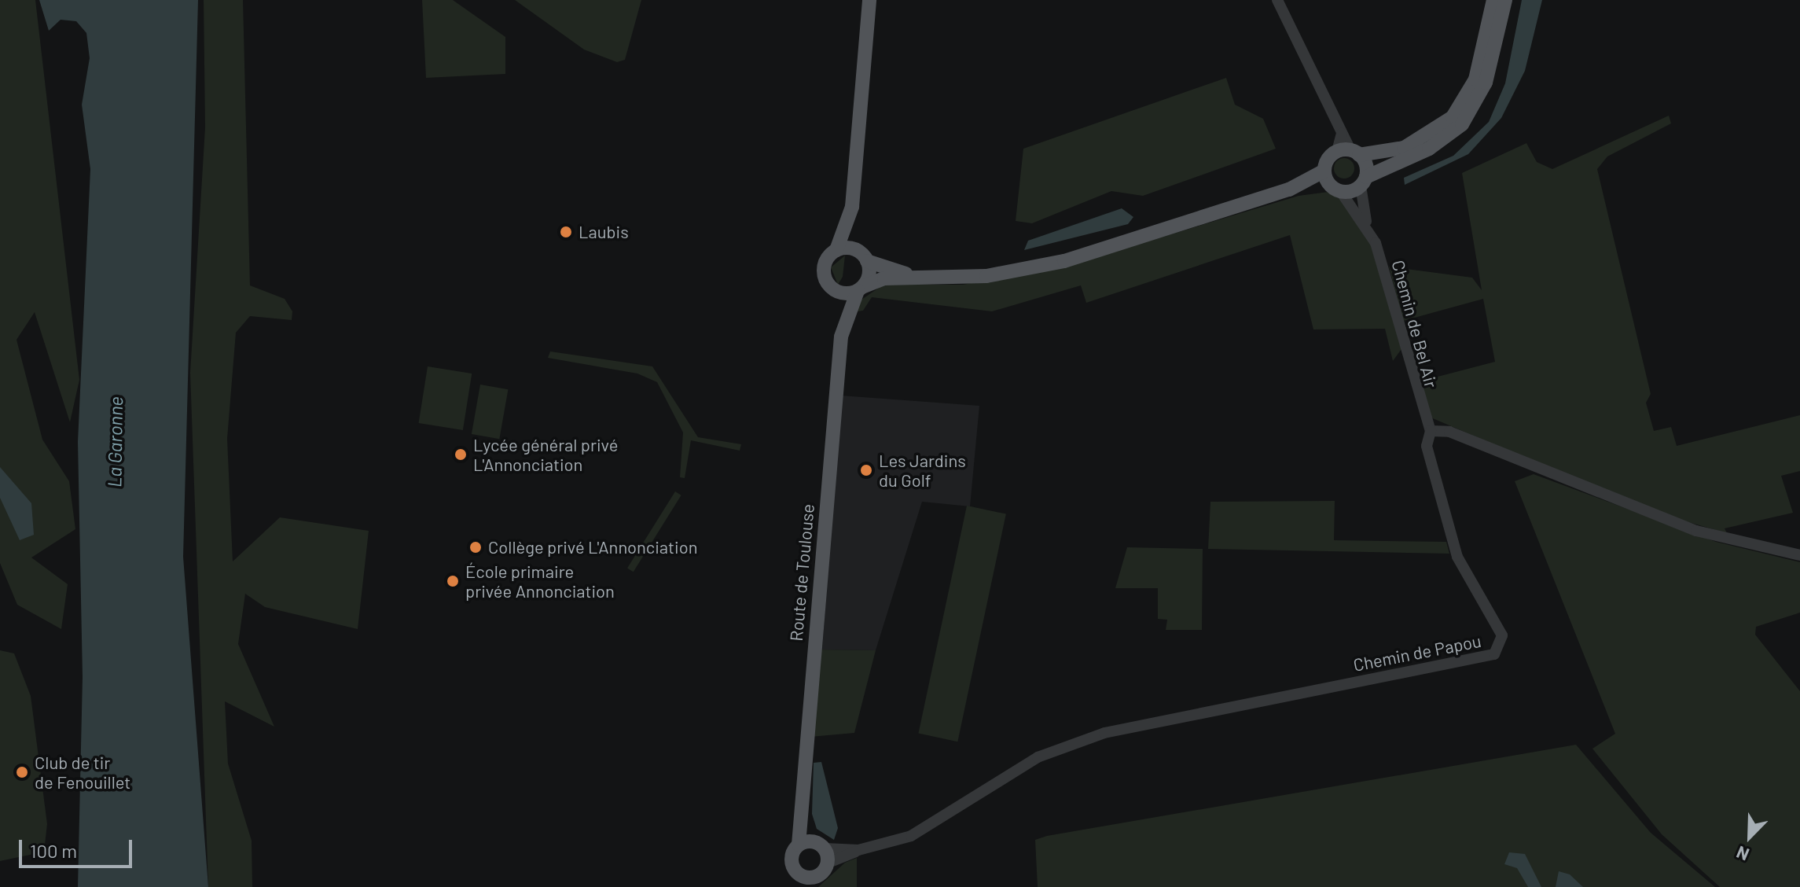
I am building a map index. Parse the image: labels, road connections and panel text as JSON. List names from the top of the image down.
{
  "streets": {
    "main road": ["Route de Toulouse"],
    "street": ["Chemin de Bel Air", "Chemin de Papou"]
  },
  "crossings": [
    ["Chemin de Bel Air", "Chemin de Papou"],
    ["Route de Toulouse", "Chemin de Papou"]
  ],
  "water": ["La Garonne"],
  "places": [
    "Laubis",
    "Lycée général privé L'Annonciation",
    "Les Jardins du Golf",
    "Collège privé L'Annonciation",
    "École primaire privée Annonciation",
    "Club de tir de Fenouillet"
  ],
  "scale_bar": "100 m",
  "north": "bottom left"
}
